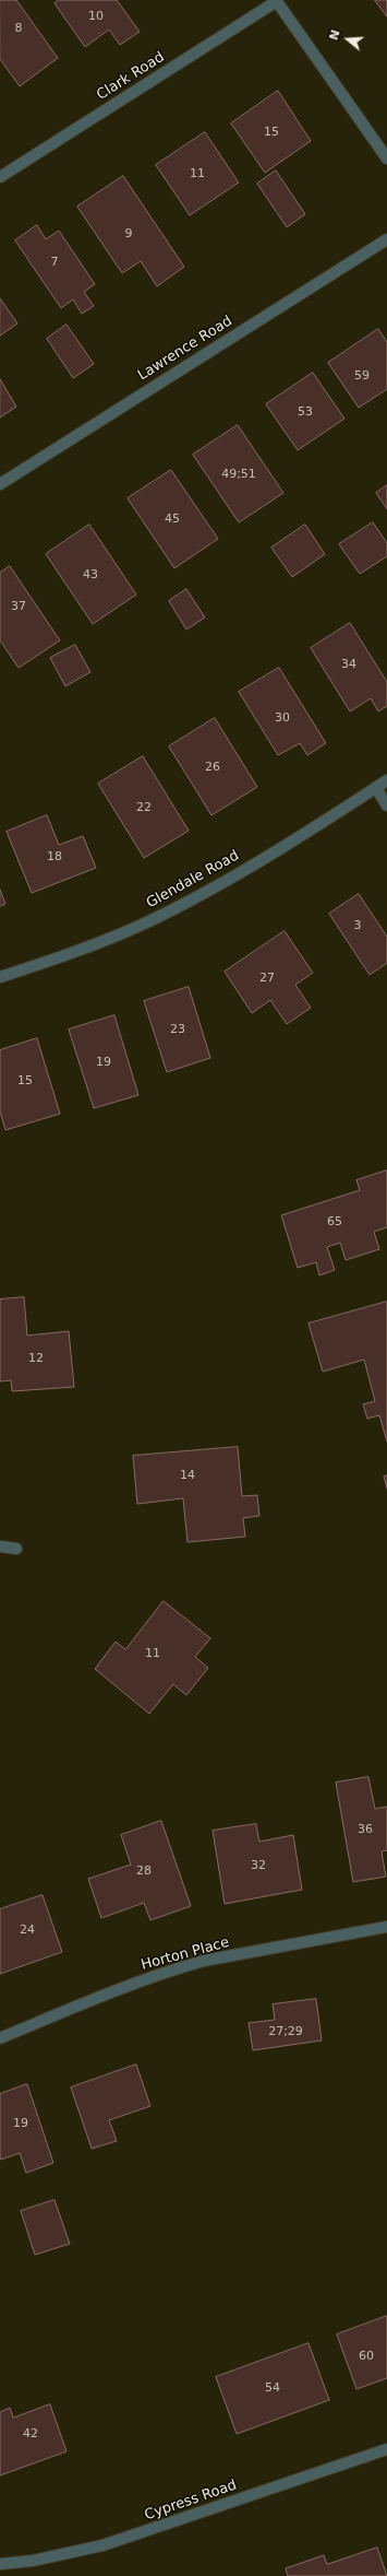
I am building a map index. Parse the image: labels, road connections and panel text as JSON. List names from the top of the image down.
{
  "streets": {
    "street": [
      "Clark Road",
      "Lawrence Road",
      "Glendale Road",
      "Horton Place",
      "Cypress Road"
    ]
  },
  "house_numbers": [
    "10",
    "8",
    "15",
    "11",
    "9",
    "7",
    "59",
    "53",
    "49;51",
    "45",
    "43",
    "37",
    "34",
    "30",
    "26",
    "22",
    "18",
    "3",
    "27",
    "23",
    "19",
    "15",
    "65",
    "12",
    "14",
    "11",
    "36",
    "32",
    "28",
    "24",
    "27;29",
    "19",
    "60",
    "54",
    "42"
  ],
  "north": "left"
}
